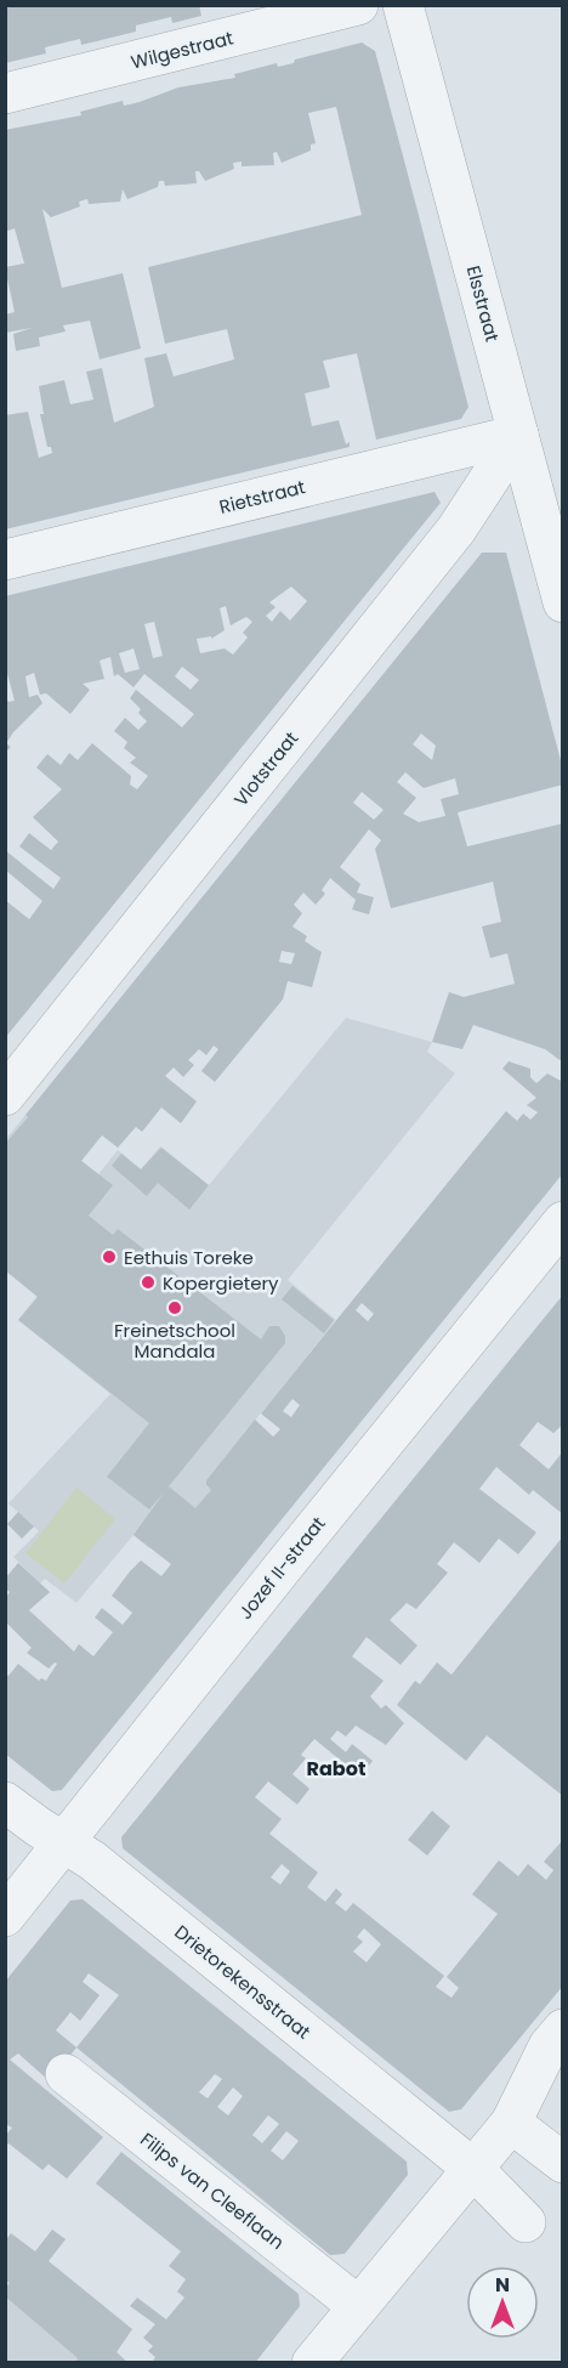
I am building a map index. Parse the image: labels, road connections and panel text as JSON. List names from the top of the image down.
{
  "streets": {
    "street": [
      "Wilgestraat",
      "Elsstraat",
      "Rietstraat",
      "Vlotstraat",
      "Jozef II-straat",
      "Drietorekensstraat",
      "Filips van Cleeflaan"
    ]
  },
  "crossings": [
    ["Elsstraat", "Rietstraat"],
    ["Elsstraat", "Vlotstraat"],
    ["Rietstraat", "Vlotstraat"],
    ["Jozef II-straat", "Drietorekensstraat"]
  ],
  "districts": ["Rabot"],
  "places": ["Eethuis Toreke", "Kopergietery", "Freinetschool Mandala"],
  "north": "top"
}
